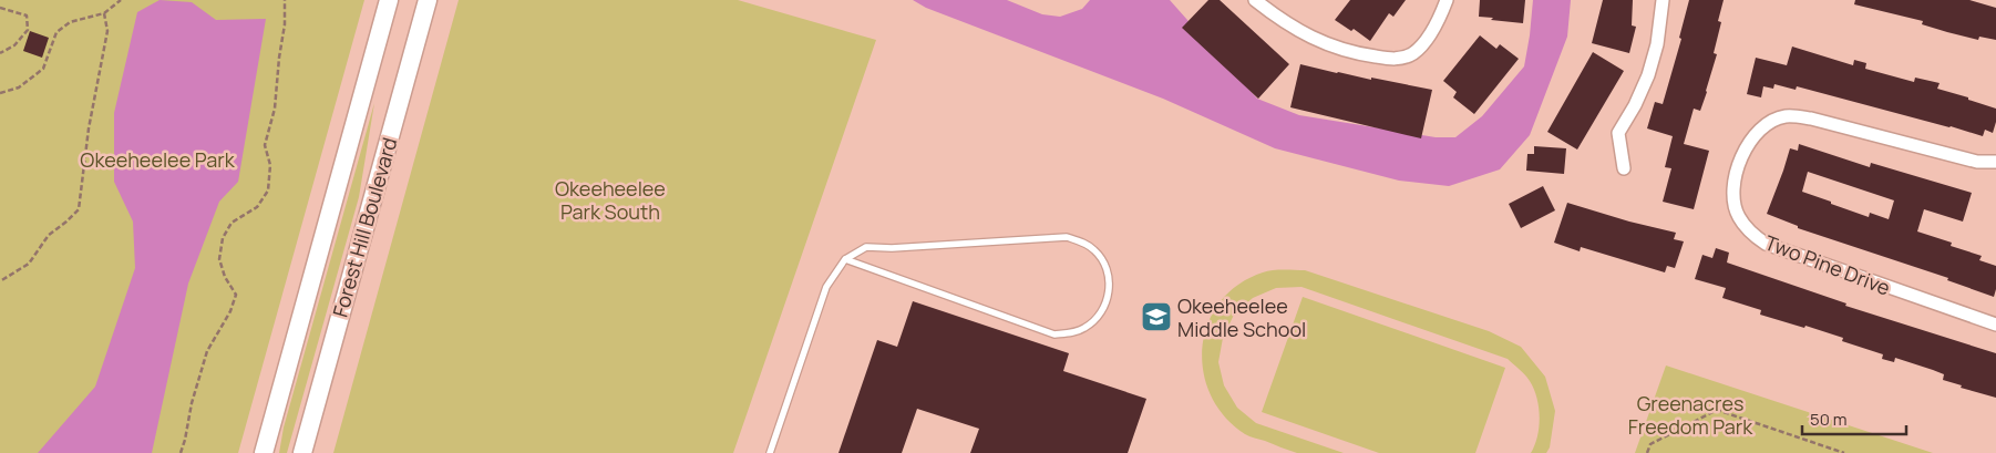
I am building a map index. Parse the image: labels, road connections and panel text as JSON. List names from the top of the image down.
{
  "streets": {
    "main road": ["Forest Hill Boulevard"],
    "street": ["Two Pine Drive"]
  },
  "parks": ["Okeeheelee Park", "Okeeheelee Park South", "Greenacres Freedom Park"],
  "places": {
    "school or university": ["Okeeheelee Middle School"]
  },
  "scale_bar": "50 m"
}
